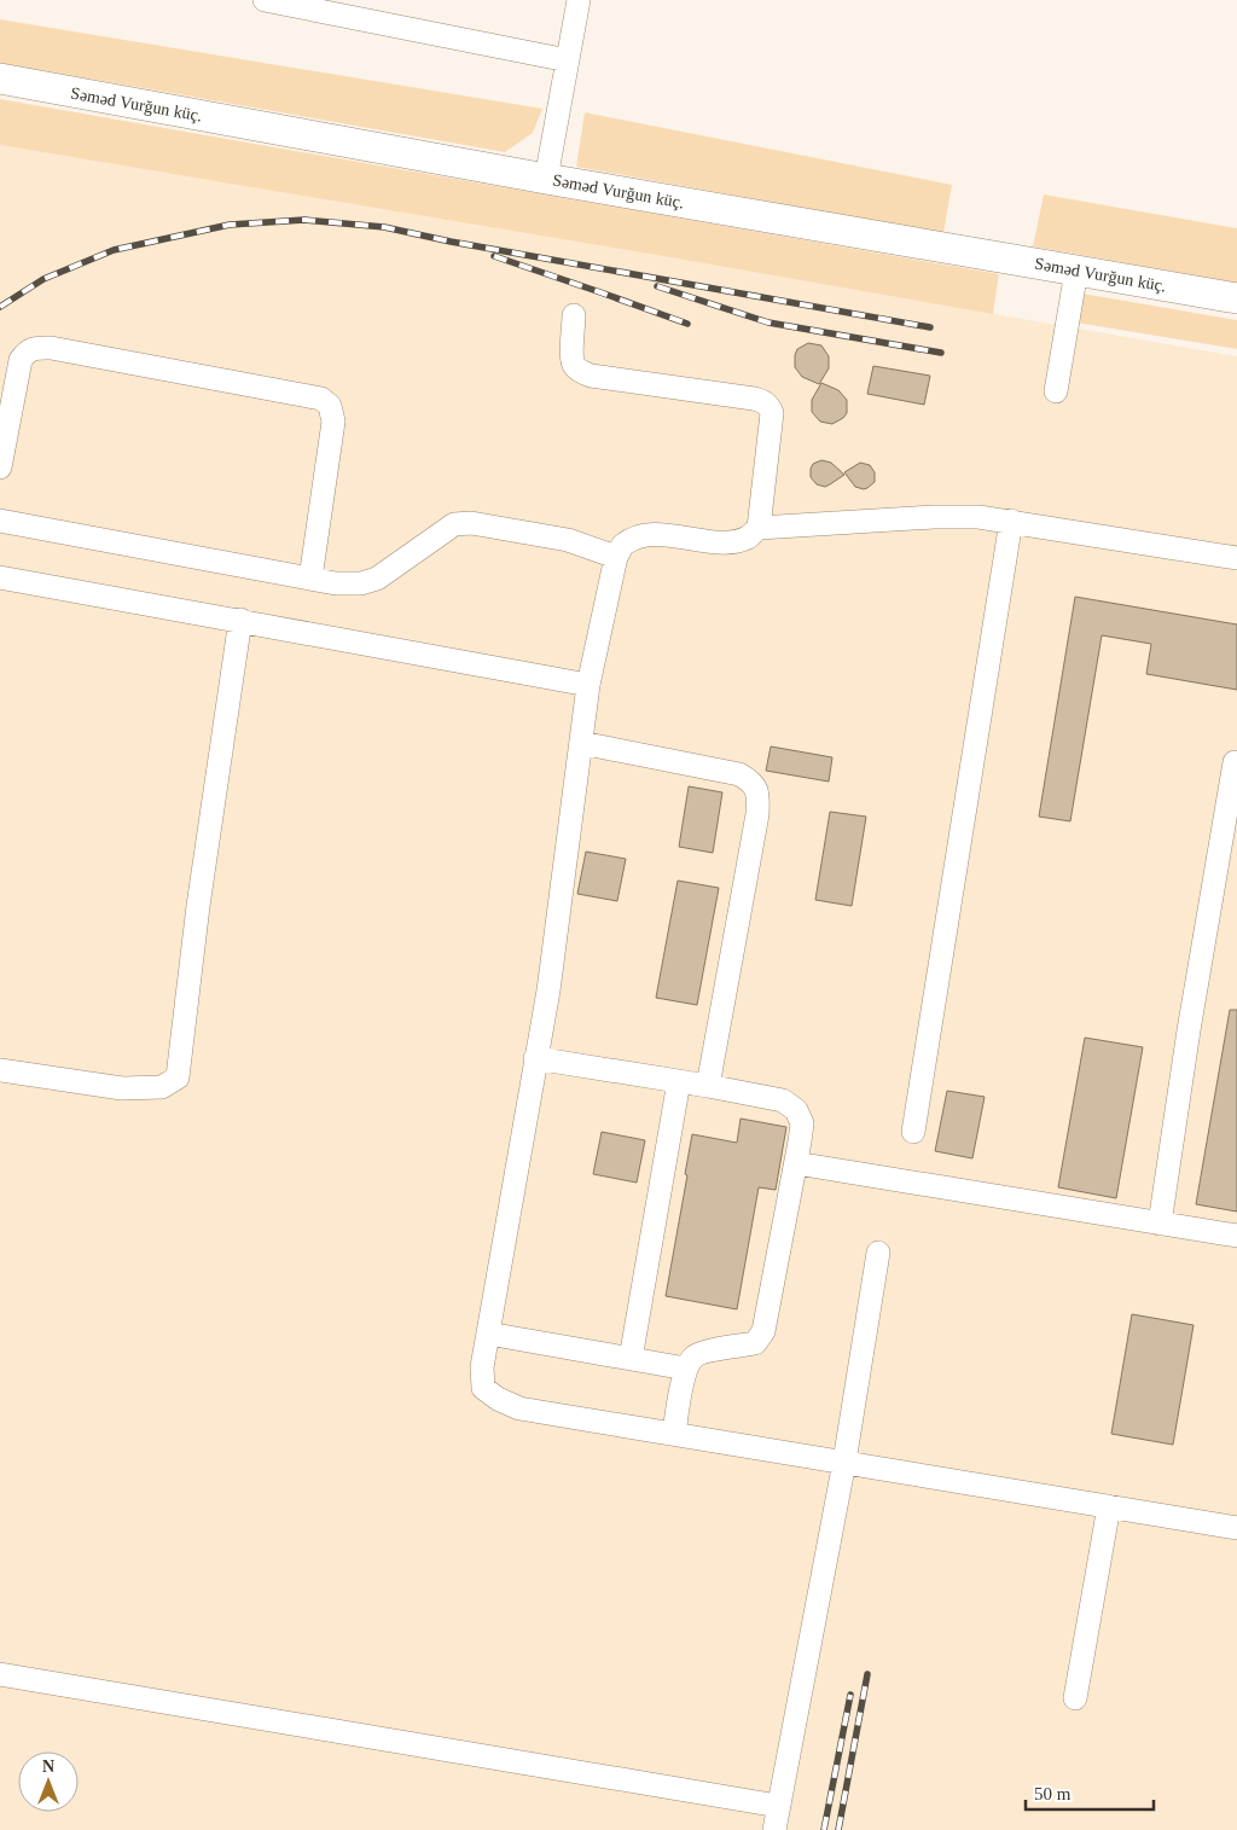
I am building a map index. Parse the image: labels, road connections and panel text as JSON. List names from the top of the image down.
{
  "streets": {
    "main road": ["Səməd Vurğun küç."]
  },
  "scale_bar": "50 m",
  "north": "top"
}
